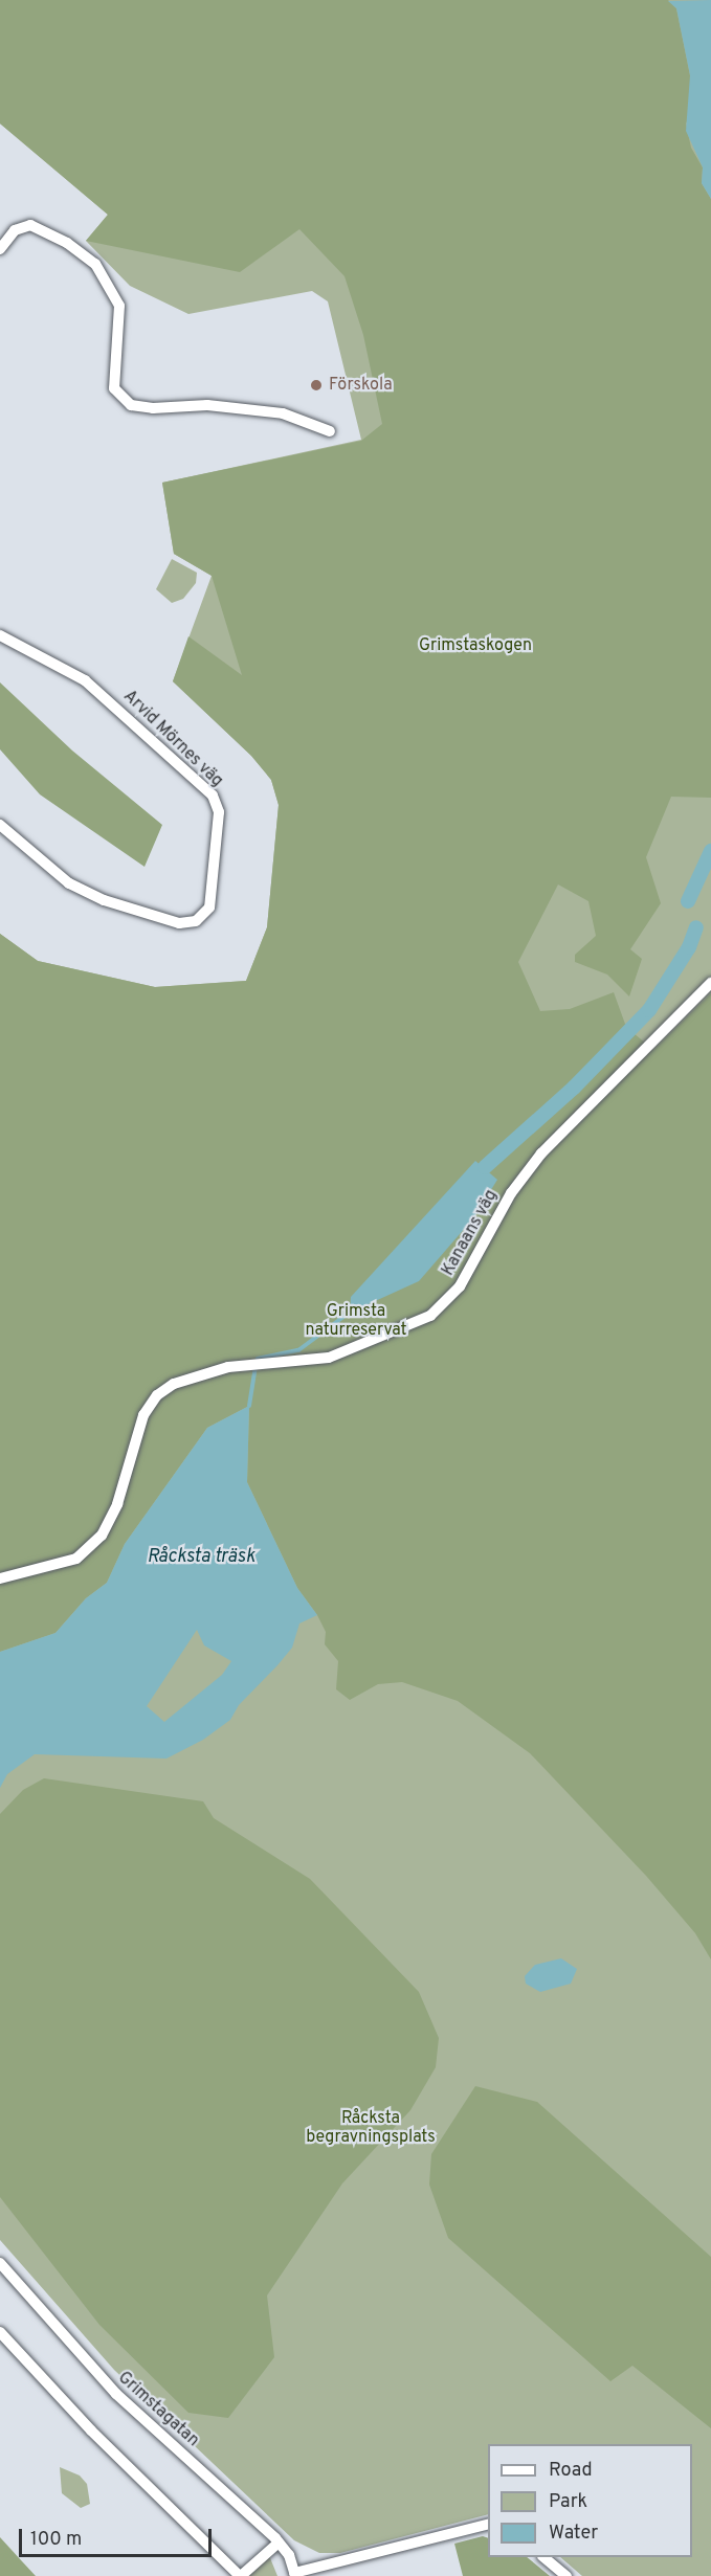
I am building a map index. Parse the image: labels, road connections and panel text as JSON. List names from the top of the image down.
{
  "streets": {
    "street": ["Arvid Mörnes väg", "Kanaans väg", "Grimstagatan"]
  },
  "water": ["Råcksta träsk"],
  "parks": ["Grimstaskogen", "Grimsta naturreservat", "Råcksta begravningsplats"],
  "places": ["Förskola"],
  "legend": ["Road", "Park", "Water"],
  "scale_bar": "100 m"
}
